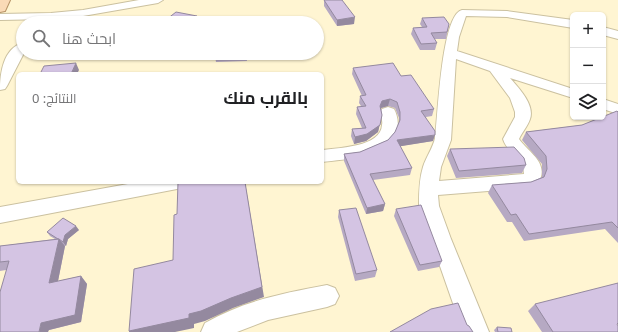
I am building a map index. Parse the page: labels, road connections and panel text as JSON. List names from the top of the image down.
{
  "page": {
    "map_buttons": ["+", "−"],
    "search": "ابحث هنا",
    "heading": ["بالقرب منك", "النتائج: 0"]
  }
}
